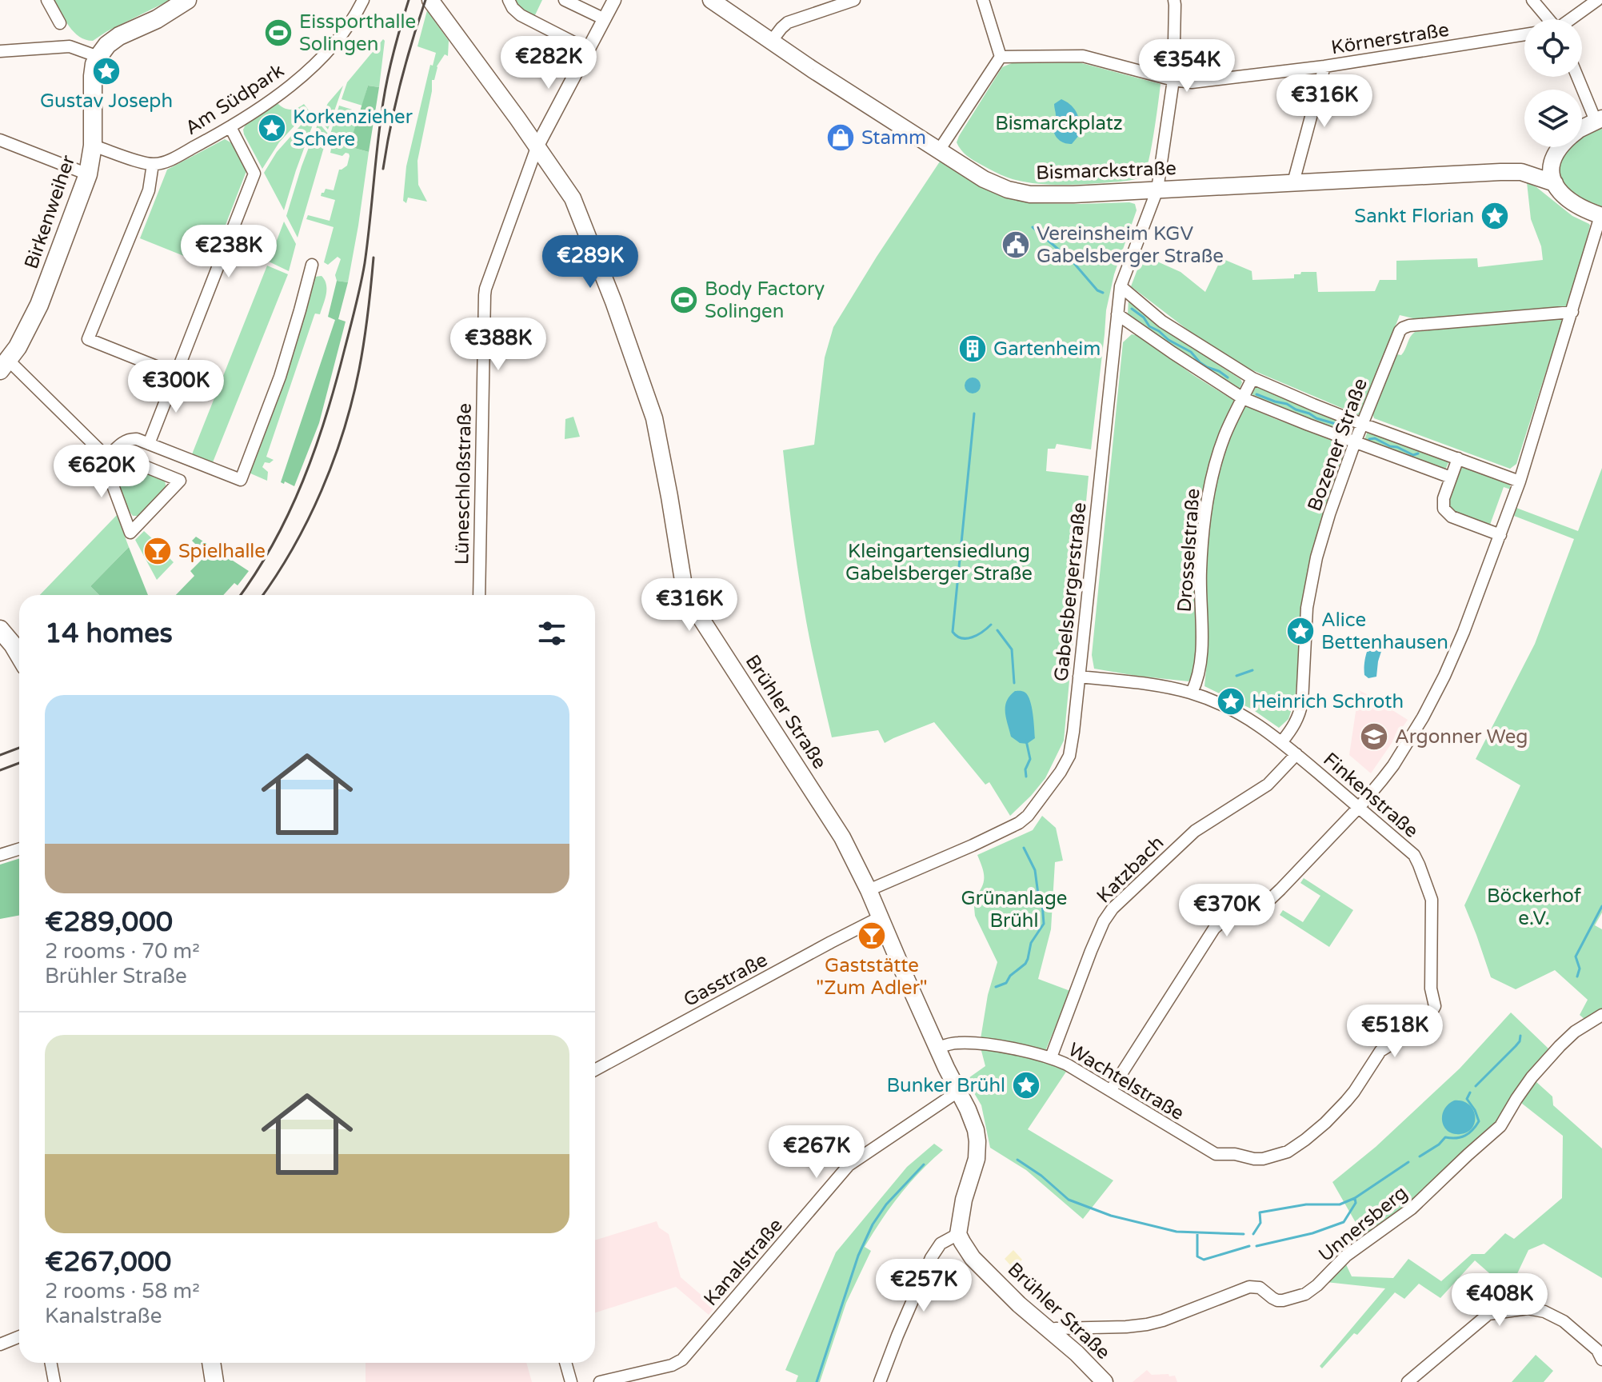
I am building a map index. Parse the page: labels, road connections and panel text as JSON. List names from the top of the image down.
{
  "streets": {
    "main road": ["Bismarckstraße", "Birkenweiher", "Brühler Straße"],
    "street": [
      "Körnerstraße",
      "Am Südpark",
      "Bozener Straße",
      "Lüneschloßstraße",
      "Drosselstraße",
      "Gabelsbergerstraße",
      "Finkenstraße",
      "Katzbach",
      "Gasstraße",
      "Wachtelstraße",
      "Unnersberg",
      "Kanalstraße"
    ]
  },
  "crossings": [
    ["Körnerstraße", "Gabelsbergerstraße"],
    ["Bismarckstraße", "Gabelsbergerstraße"],
    ["Bozener Straße", "Finkenstraße"],
    ["Lüneschloßstraße", "Brühler Straße"],
    ["Drosselstraße", "Finkenstraße"],
    ["Gabelsbergerstraße", "Brühler Straße"],
    ["Gabelsbergerstraße", "Finkenstraße"],
    ["Brühler Straße", "Gasstraße"],
    ["Brühler Straße", "Wachtelstraße"],
    ["Brühler Straße", "Unnersberg"],
    ["Brühler Straße", "Kanalstraße"],
    ["Finkenstraße", "Katzbach"],
    ["Finkenstraße", "Wachtelstraße"],
    ["Katzbach", "Wachtelstraße"]
  ],
  "parks": [
    "Bismarckplatz",
    "Kleingartensiedlung Gabelsberger Straße",
    "Böckerhof e.V.",
    "Grünanlage Brühl"
  ],
  "places": {
    "sports": ["Eissporthalle Solingen", "Body Factory Solingen"],
    "place": [
      "Gustav Joseph",
      "Korkenzieher Schere",
      "Sankt Florian",
      "Alice Bettenhausen",
      "Heinrich Schroth",
      "Bunker Brühl"
    ],
    "shop": ["Stamm"],
    "public building": ["Vereinsheim KGV Gabelsberger Straße"],
    "building": ["Gartenheim"],
    "bar": ["Spielhalle", "Gaststätte \"Zum Adler\""],
    "school or university": ["Argonner Weg"]
  },
  "page": {
    "price": [
      "€282K",
      "€354K",
      "€316K",
      "€238K",
      "€289K",
      "€388K",
      "€300K",
      "€620K",
      "€316K",
      "€370K",
      "€518K",
      "€267K",
      "€257K",
      "€408K"
    ],
    "heading": "14 homes",
    "list": [
      {
        "name": "€289,000",
        "note": "2 rooms · 70 m² · Brühler Straße"
      },
      {
        "name": "€267,000",
        "note": "2 rooms · 58 m² · Kanalstraße"
      }
    ]
  }
}
